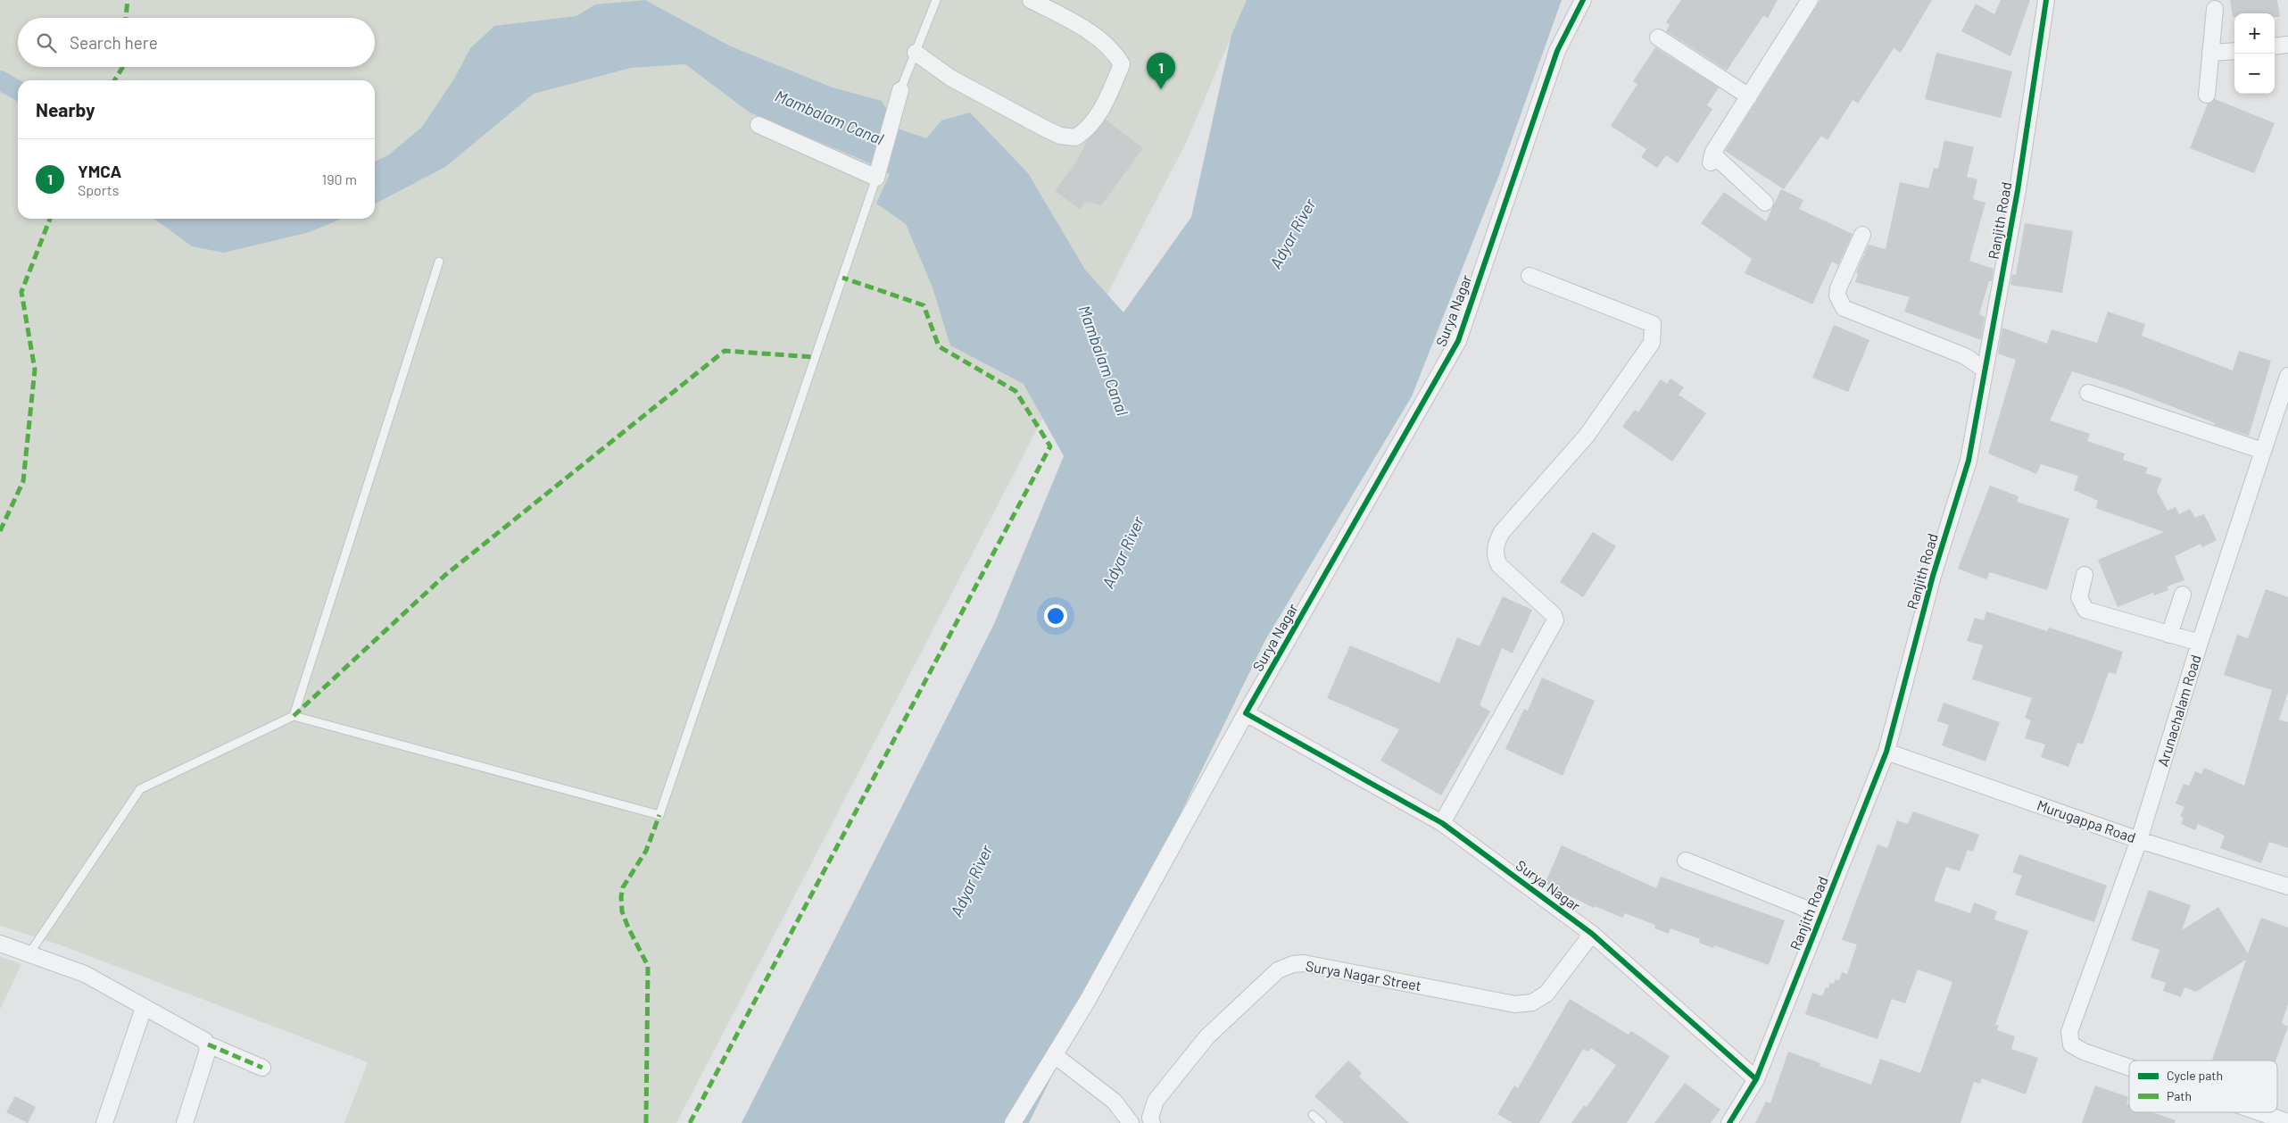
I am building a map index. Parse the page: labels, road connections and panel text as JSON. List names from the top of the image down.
{
  "streets": {
    "street": [
      "Ranjith Road",
      "Surya Nagar",
      "Arunachalam Road",
      "Murugappa Road",
      "Surya Nagar Street"
    ]
  },
  "crossings": [
    ["Ranjith Road", "Surya Nagar"],
    ["Ranjith Road", "Murugappa Road"],
    ["Surya Nagar", "Surya Nagar Street"],
    ["Arunachalam Road", "Murugappa Road"]
  ],
  "water": ["Mambalam Canal", "Adyar River"],
  "legend": ["Cycle path", "Path"],
  "page": {
    "map_buttons": ["+", "−"],
    "search": "Search here",
    "pins": "1",
    "heading": "Nearby",
    "list": [
      {
        "mark": "1",
        "name": "YMCA",
        "note": "Sports",
        "value": "190 m"
      }
    ]
  }
}
